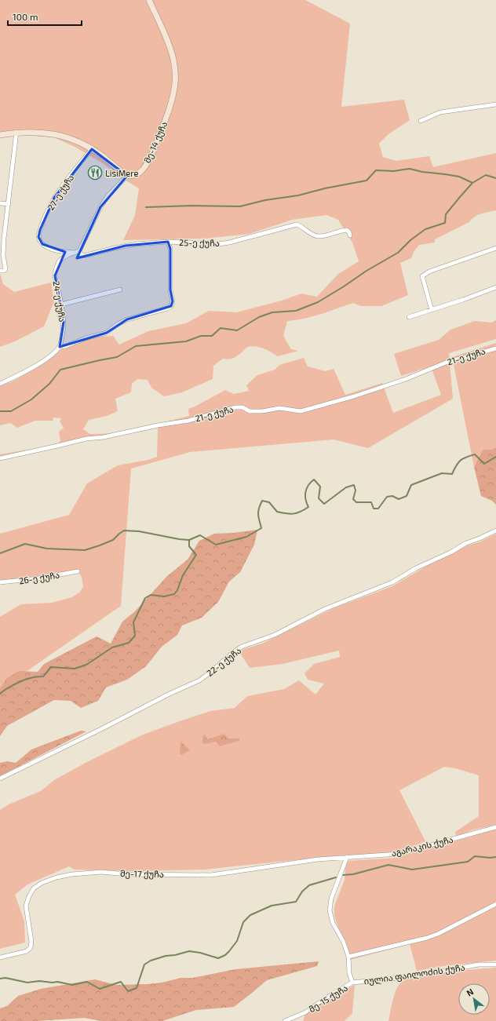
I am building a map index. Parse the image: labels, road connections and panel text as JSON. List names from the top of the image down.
{
  "streets": {
    "street": [
      "მე-14 ქუჩა",
      "27-ე ქუჩა",
      "25-ე ქუჩა",
      "24-ე ქუჩა",
      "21-ე ქუჩა",
      "26-ე ქუჩა",
      "22-ე ქუჩა",
      "აგარაკის ქუჩა",
      "მე-17 ქუჩა",
      "იულია ფაილოძის ქუჩა",
      "მე-15 ქუჩა"
    ]
  },
  "crossings": [
    ["27-ე ქუჩა", "24-ე ქუჩა"],
    ["25-ე ქუჩა", "24-ე ქუჩა"],
    ["აგარაკის ქუჩა", "მე-17 ქუჩა"],
    ["აგარაკის ქუჩა", "იულია ფაილოძის ქუჩა"],
    ["მე-17 ქუჩა", "იულია ფაილოძის ქუჩა"],
    ["იულია ფაილოძის ქუჩა", "მე-15 ქუჩა"]
  ],
  "places": {
    "restaurant": ["LisiMere"]
  },
  "scale_bar": "100 m",
  "north": "top left"
}
